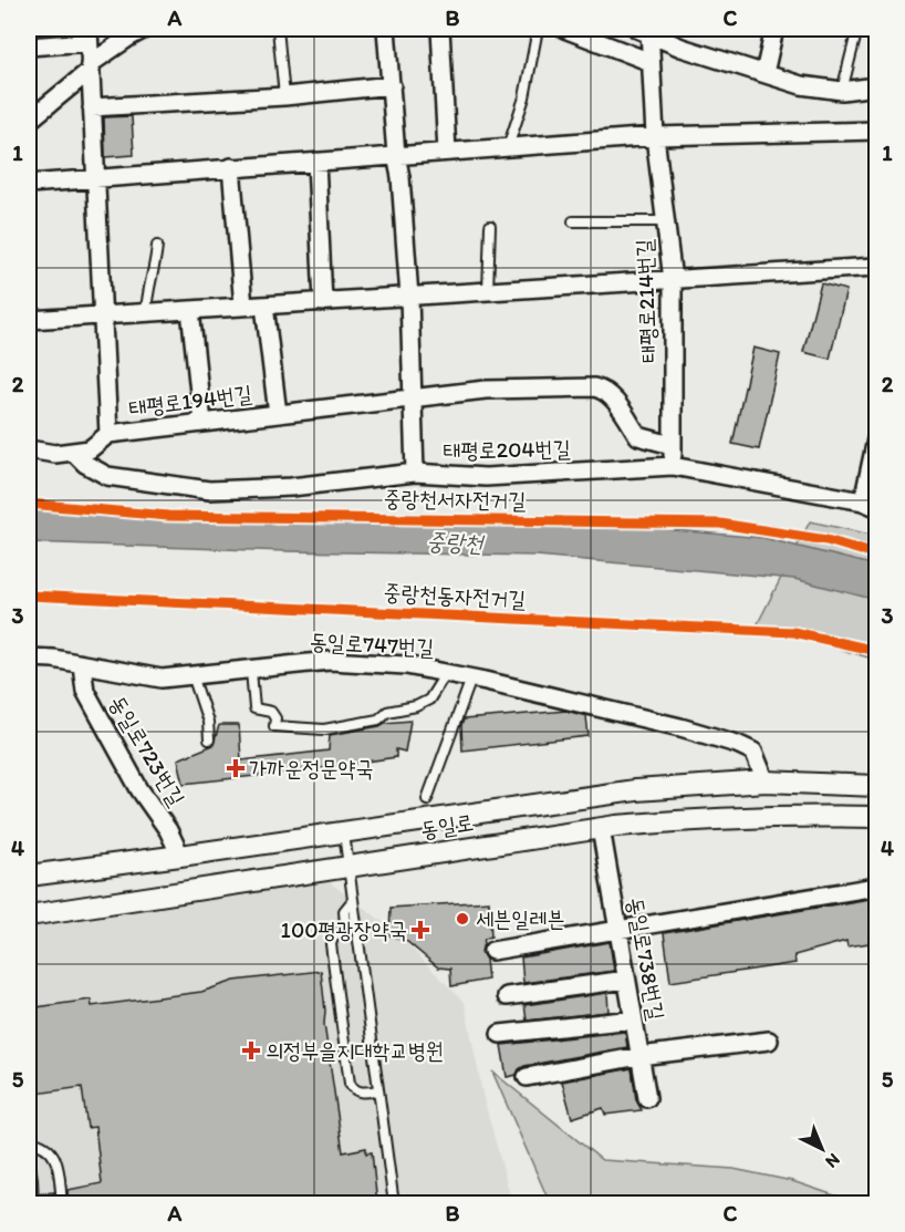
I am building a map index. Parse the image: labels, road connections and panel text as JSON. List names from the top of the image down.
{
  "streets": {
    "street": [
      "태평로214번길",
      "태평로194번길",
      "태평로204번길",
      "동일로747번길",
      "동일로723번길",
      "동일로",
      "동일로738번길"
    ],
    "cycle path": ["중랑천서자전거길", "중랑천동자전거길"]
  },
  "crossings": [
    ["태평로214번길", "태평로204번길"],
    ["태평로194번길", "태평로204번길"],
    ["동일로747번길", "동일로723번길"],
    ["동일로747번길", "동일로"],
    ["동일로723번길", "동일로"],
    ["동일로", "동일로738번길"]
  ],
  "water": ["중랑천"],
  "places": {
    "health": ["가까운정문약국", "100평광장약국", "의정부을지대학교병원"],
    "other": ["세븐일레븐"]
  },
  "north": "bottom right",
  "grid": {
    "columns": ["A", "B", "C"],
    "rows": [
      "1",
      "2",
      "3",
      "4",
      "5"
    ]
  }
}
